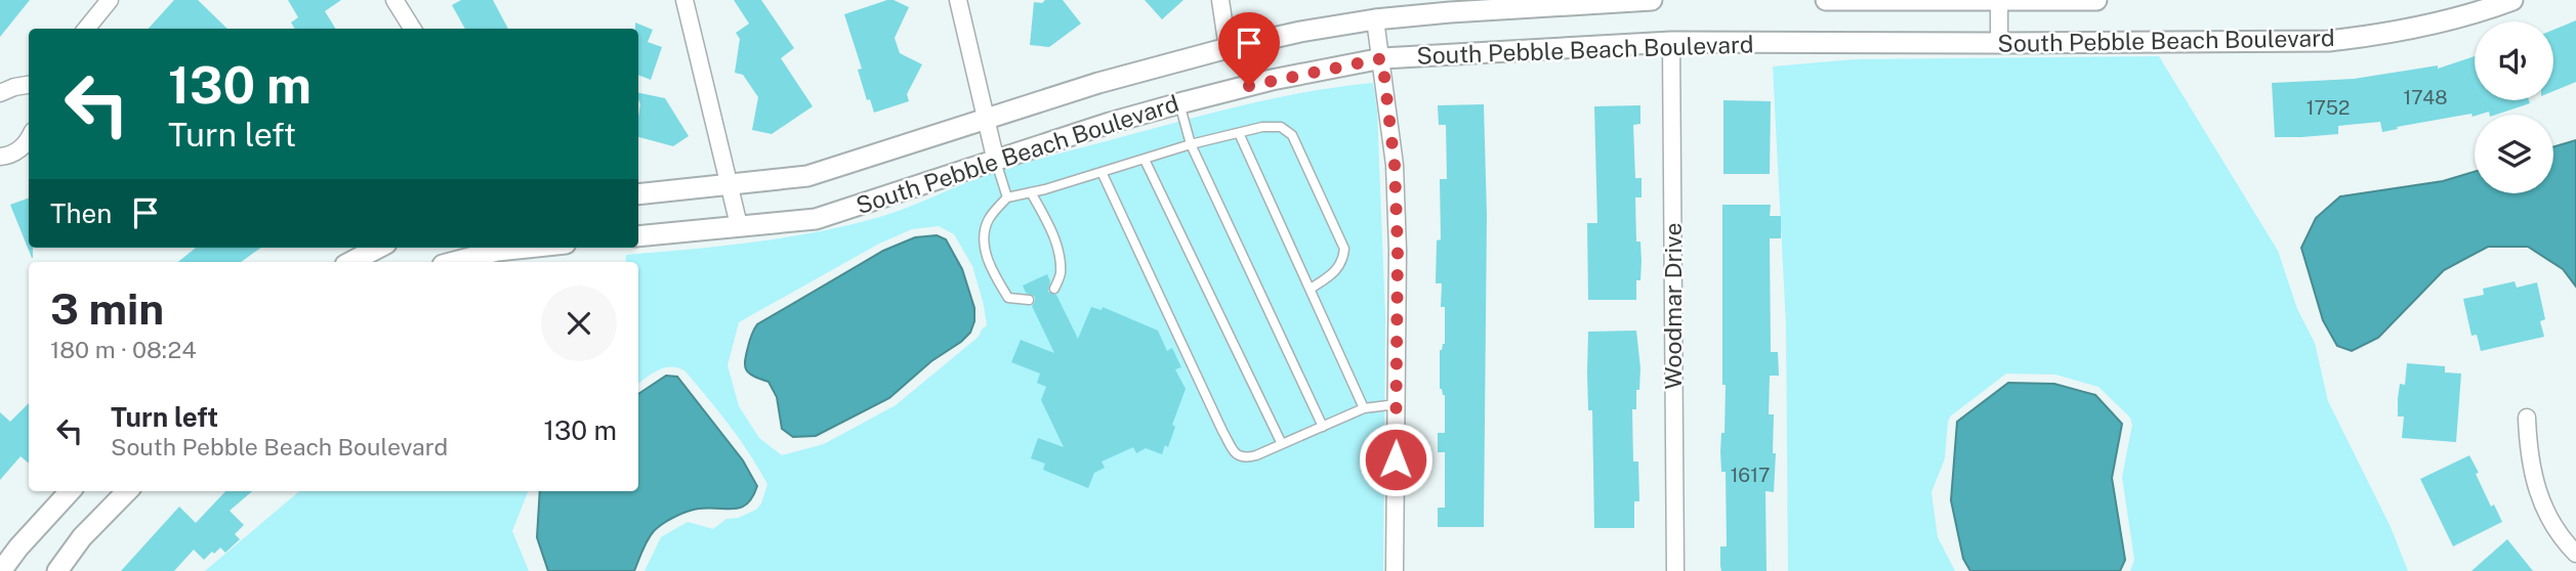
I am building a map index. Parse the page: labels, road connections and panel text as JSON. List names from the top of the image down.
{
  "streets": {
    "street": ["South Pebble Beach Boulevard", "Woodmar Drive"]
  },
  "crossings": [
    ["South Pebble Beach Boulevard", "Woodmar Drive"]
  ],
  "house_numbers": ["1748", "1752", "1617"],
  "page": {
    "turn": ["130 m", "Turn left"],
    "then": "Then",
    "heading": ["3 min", "180 m · 08:24"],
    "list": [
      {
        "name": "Turn left",
        "note": "South Pebble Beach Boulevard",
        "value": "130 m"
      }
    ]
  }
}
